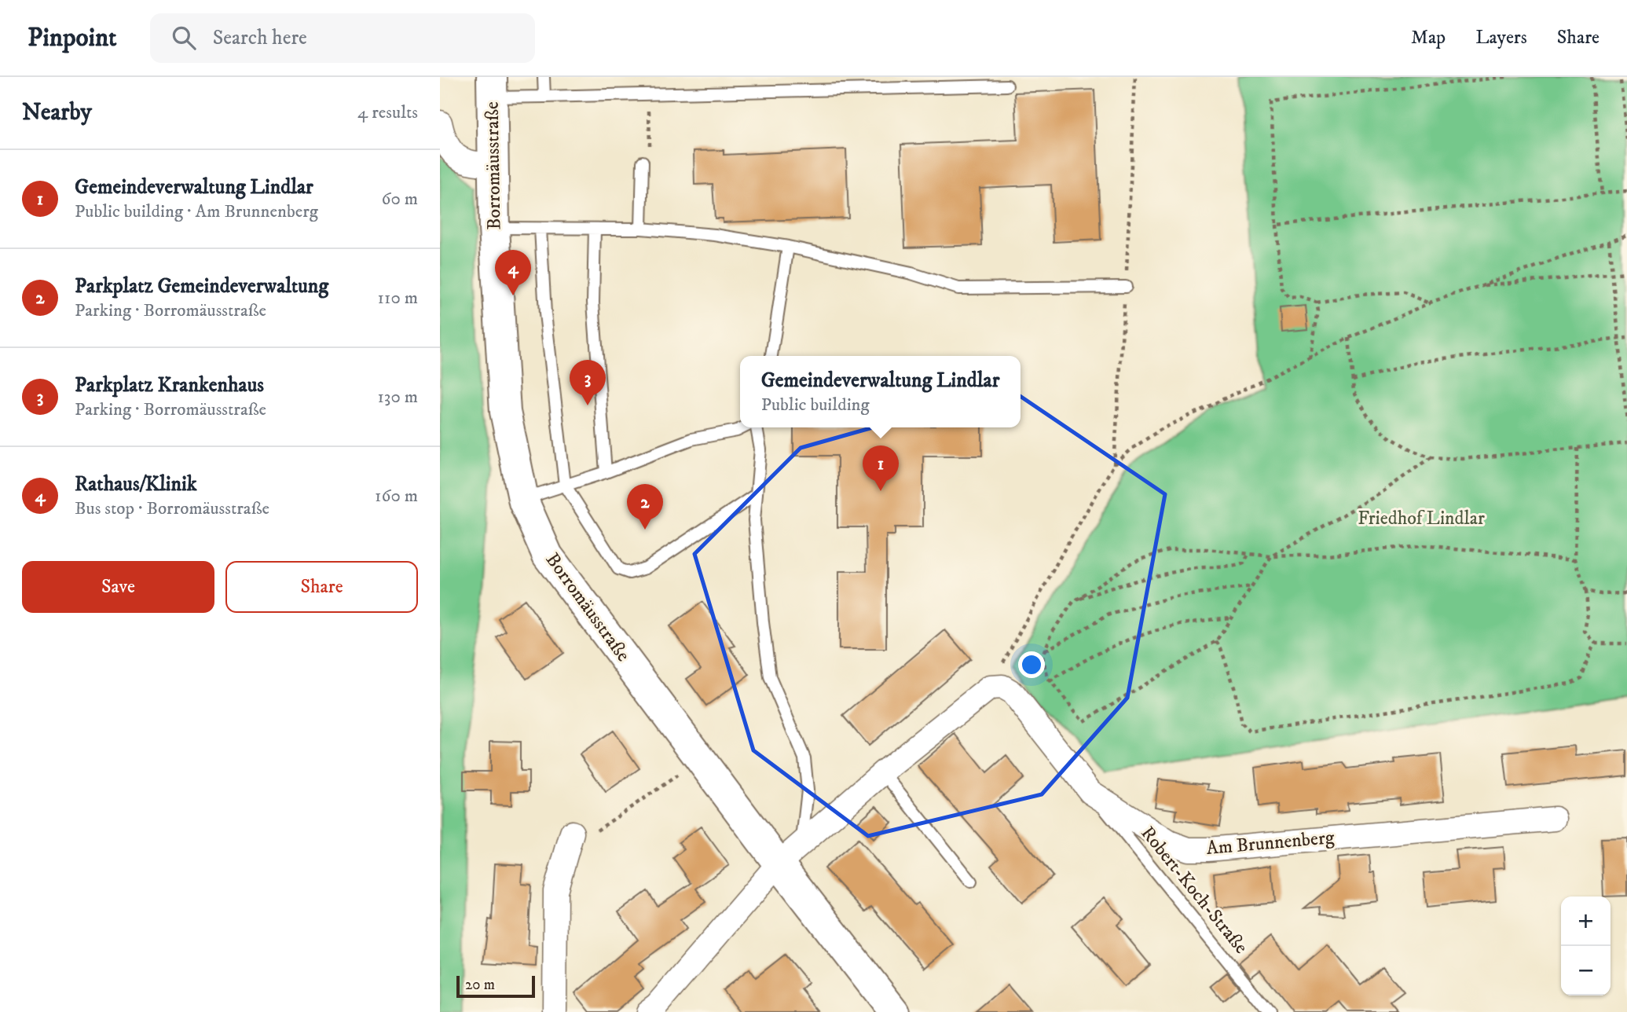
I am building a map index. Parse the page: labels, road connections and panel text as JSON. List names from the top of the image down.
{
  "streets": {
    "street": ["Borromäusstraße", "Am Brunnenberg"],
    "lane": ["Robert-Koch-Straße"]
  },
  "crossings": [
    ["Am Brunnenberg", "Robert-Koch-Straße"]
  ],
  "parks": ["Friedhof Lindlar"],
  "scale_bar": "20 m",
  "page": {
    "header": "Pinpoint",
    "search": "Search here",
    "nav": ["Map", "Layers", "Share"],
    "heading": ["Nearby", "4 results"],
    "list": [
      {
        "mark": "1",
        "name": "Gemeindeverwaltung Lindlar",
        "note": "Public building · Am Brunnenberg",
        "value": "60 m"
      },
      {
        "mark": "2",
        "name": "Parkplatz Gemeindeverwaltung",
        "note": "Parking · Borromäusstraße",
        "value": "110 m"
      },
      {
        "mark": "3",
        "name": "Parkplatz Krankenhaus",
        "note": "Parking · Borromäusstraße",
        "value": "130 m"
      },
      {
        "mark": "4",
        "name": "Rathaus/Klinik",
        "note": "Bus stop · Borromäusstraße",
        "value": "160 m"
      }
    ],
    "pins": [
      "4",
      "3",
      "1",
      "2"
    ],
    "popup": ["Gemeindeverwaltung Lindlar", "Public building"],
    "buttons": ["Save", "Share"],
    "map_buttons": ["+", "−"],
    "scale": "20 m"
  }
}
